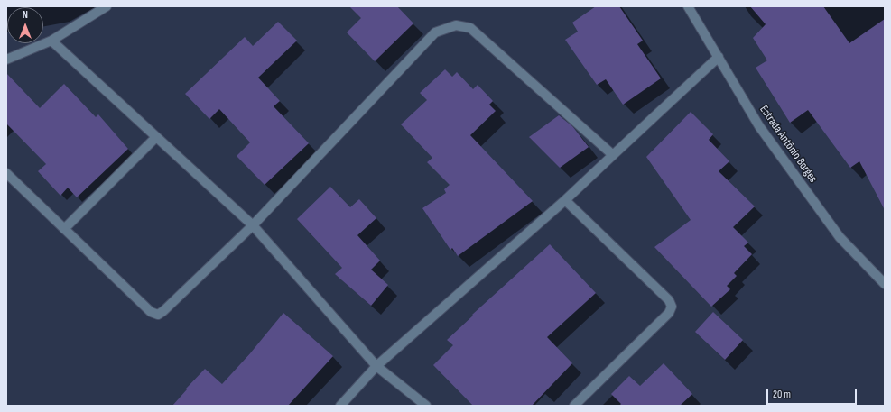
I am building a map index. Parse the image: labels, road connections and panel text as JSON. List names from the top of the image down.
{
  "streets": {
    "street": ["Estrada Antônio Borges"]
  },
  "scale_bar": "20 m",
  "north": "top"
}
